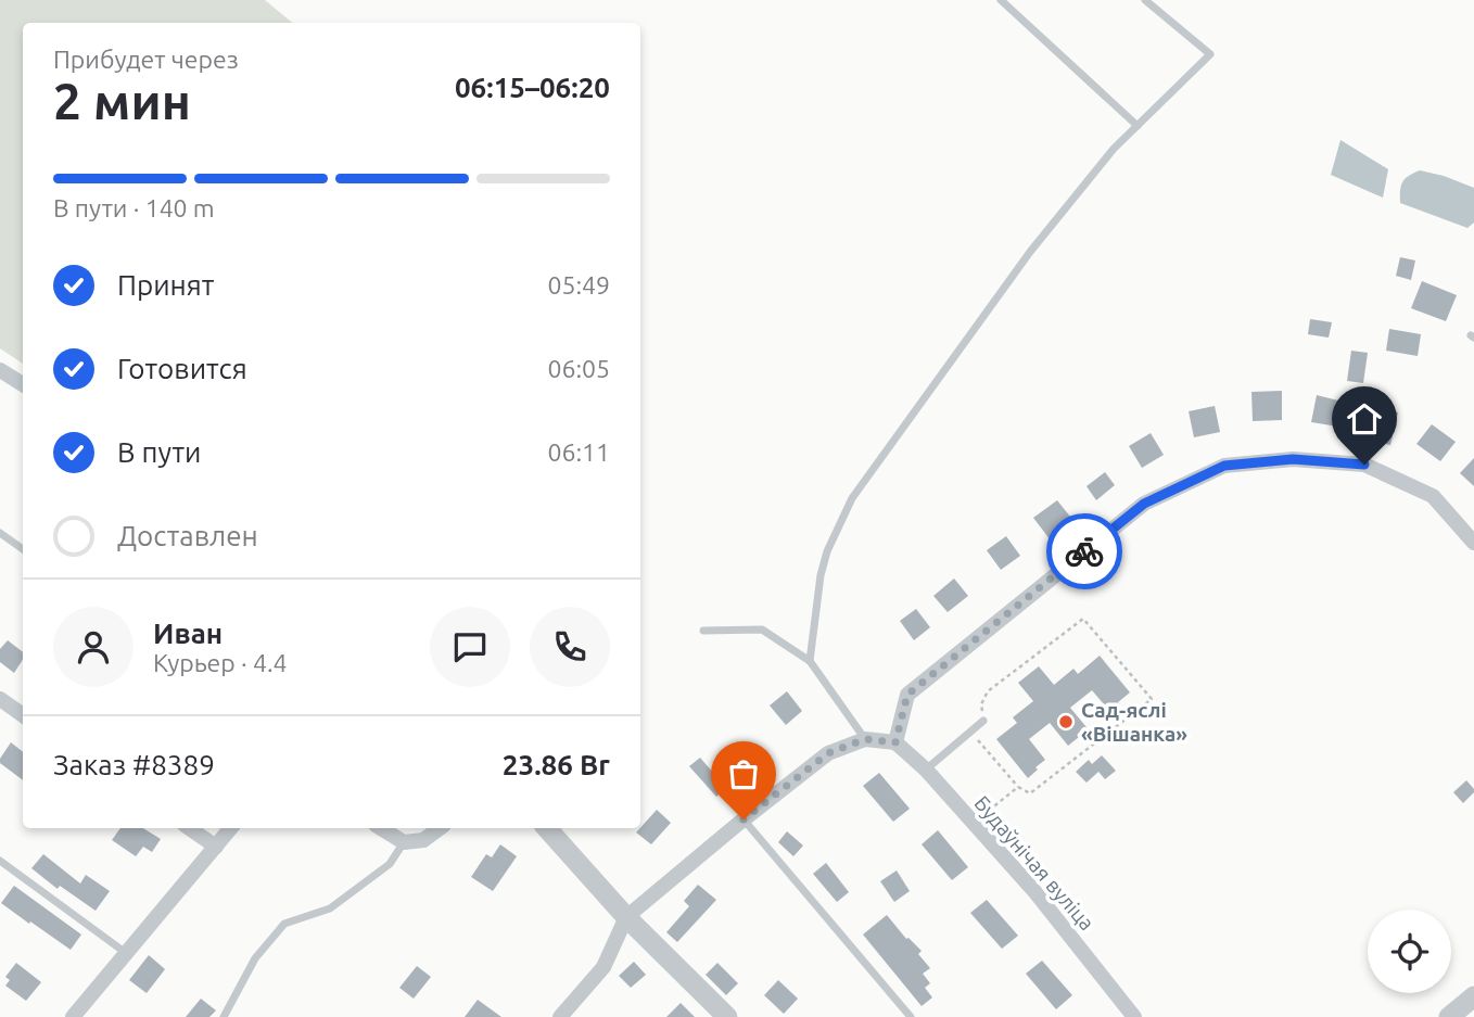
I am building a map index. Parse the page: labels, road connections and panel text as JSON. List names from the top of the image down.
{
  "streets": {
    "street": ["Будаўнічая вуліца"]
  },
  "places": ["Сад-яслі «Вішанка»"],
  "page": {
    "heading": ["2 мин", "Прибудет через", "06:15–06:20"],
    "panel": [
      "Иван",
      "Курьер · 4.4",
      "Заказ #8389",
      "23.86 Br"
    ],
    "bar": "В пути · 140 m",
    "list": [
      ["Принят", "05:49"],
      ["Готовится", "06:05"],
      ["В пути", "06:11"],
      "Доставлен"
    ]
  }
}
